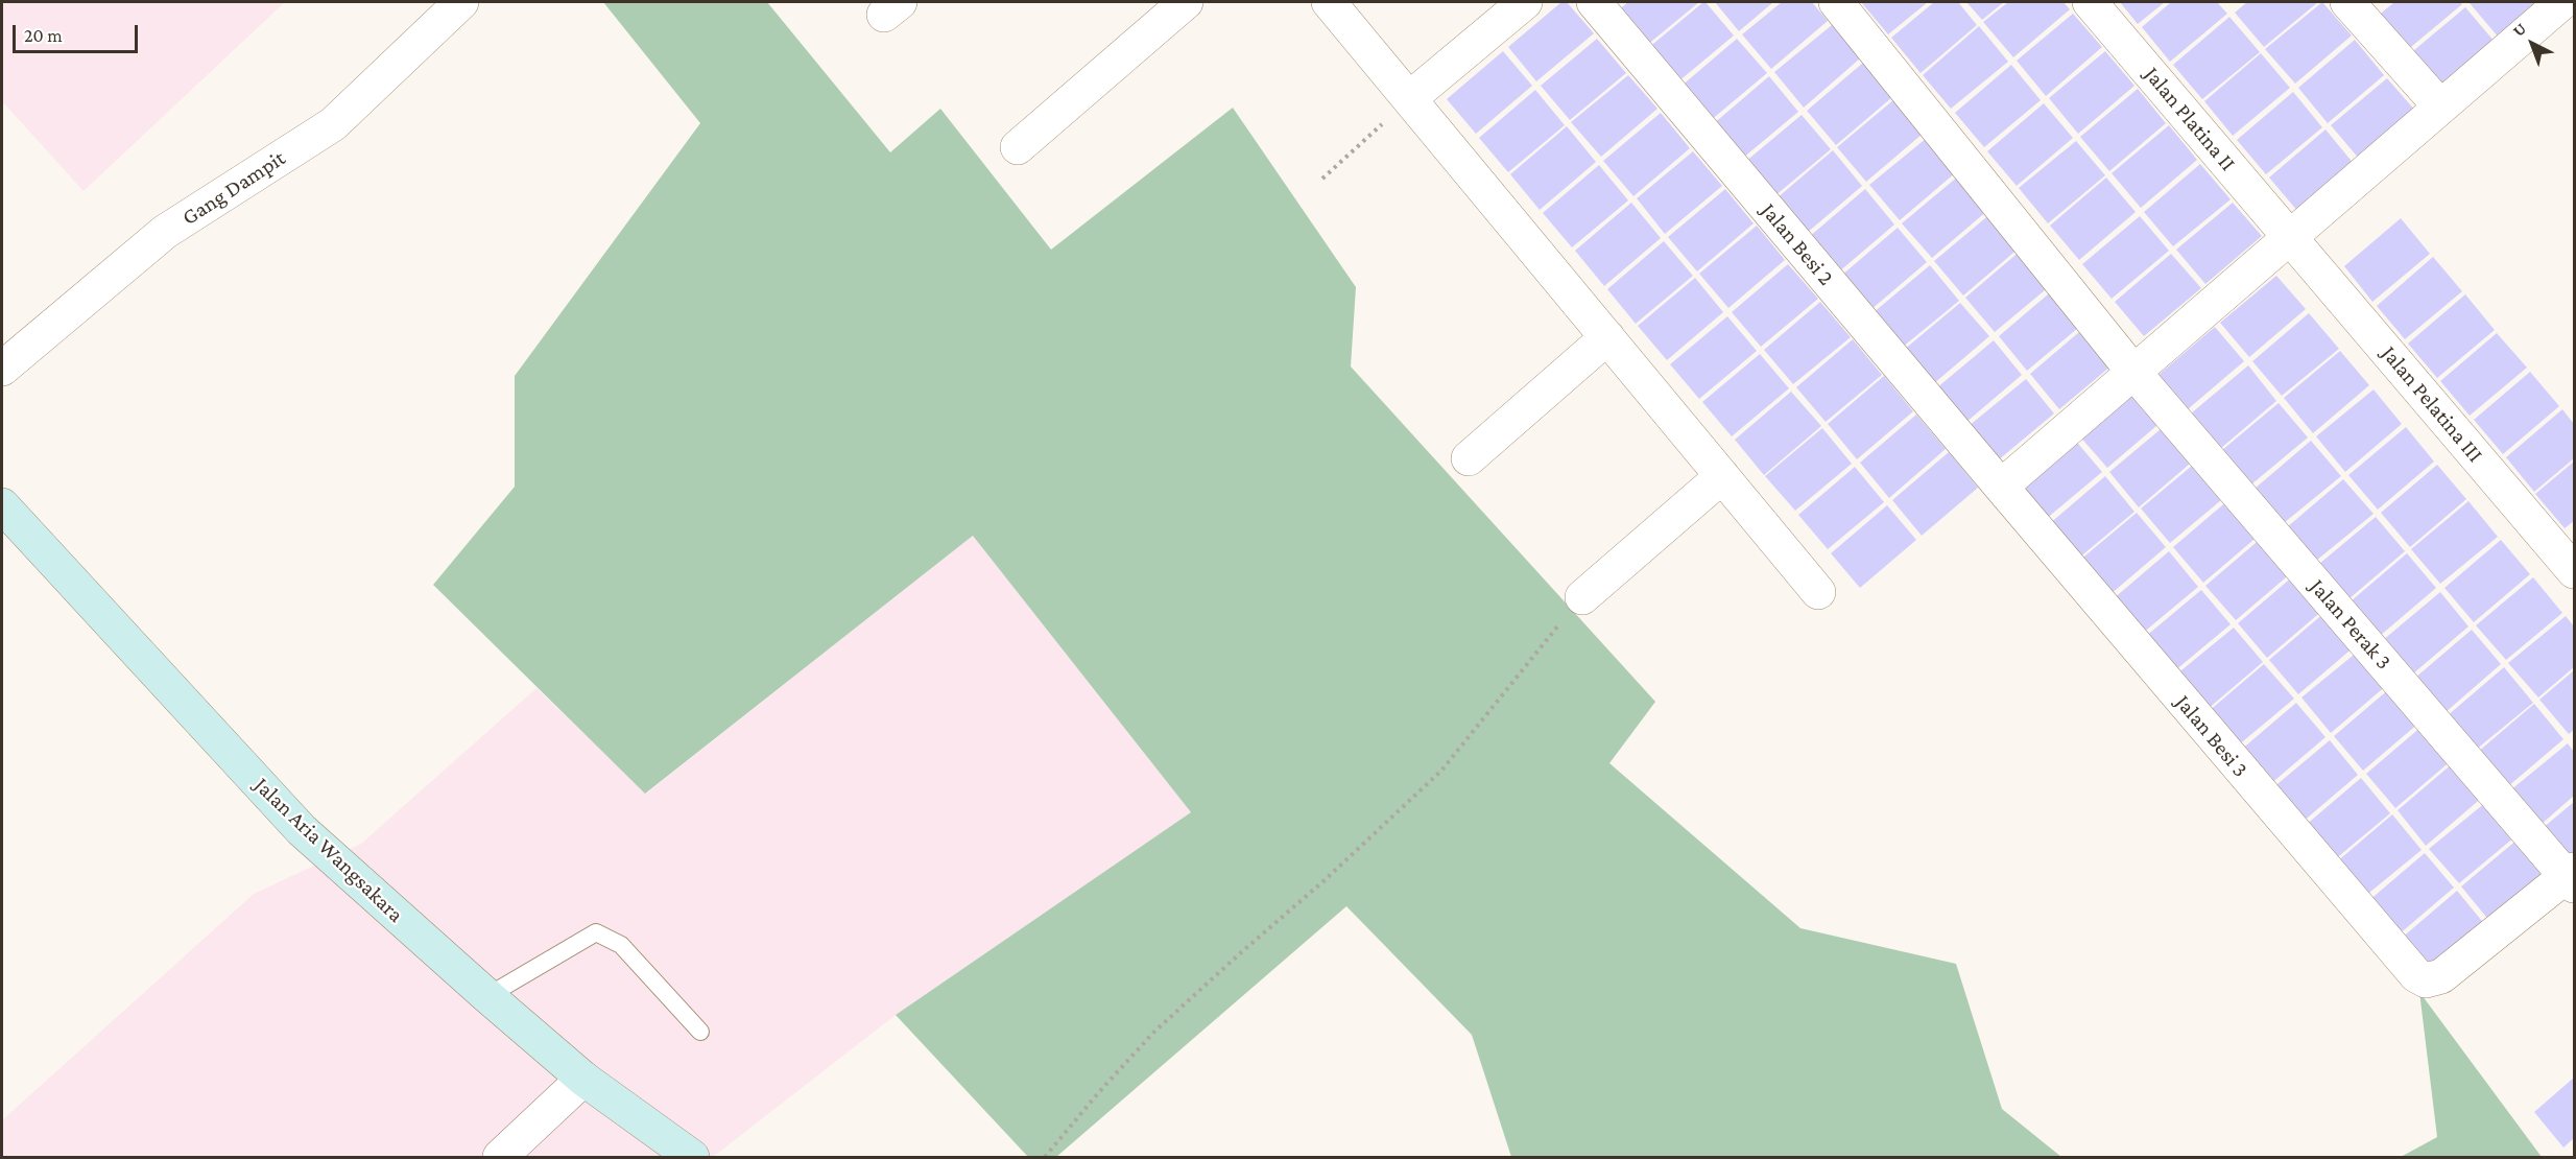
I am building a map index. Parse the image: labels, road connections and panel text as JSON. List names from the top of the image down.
{
  "streets": {
    "street": [
      "Jalan Platina II",
      "Gang Dampit",
      "Jalan Besi 2",
      "Jalan Pelatina III",
      "Jalan Perak 3",
      "Jalan Besi 3",
      "Jalan Aria Wangsakara"
    ]
  },
  "crossings": [
    ["Jalan Platina II", "Jalan Pelatina III"],
    ["Jalan Besi 2", "Jalan Besi 3"],
    ["Jalan Perak 3", "Jalan Besi 3"]
  ],
  "scale_bar": "20 m",
  "north": "top left"
}
